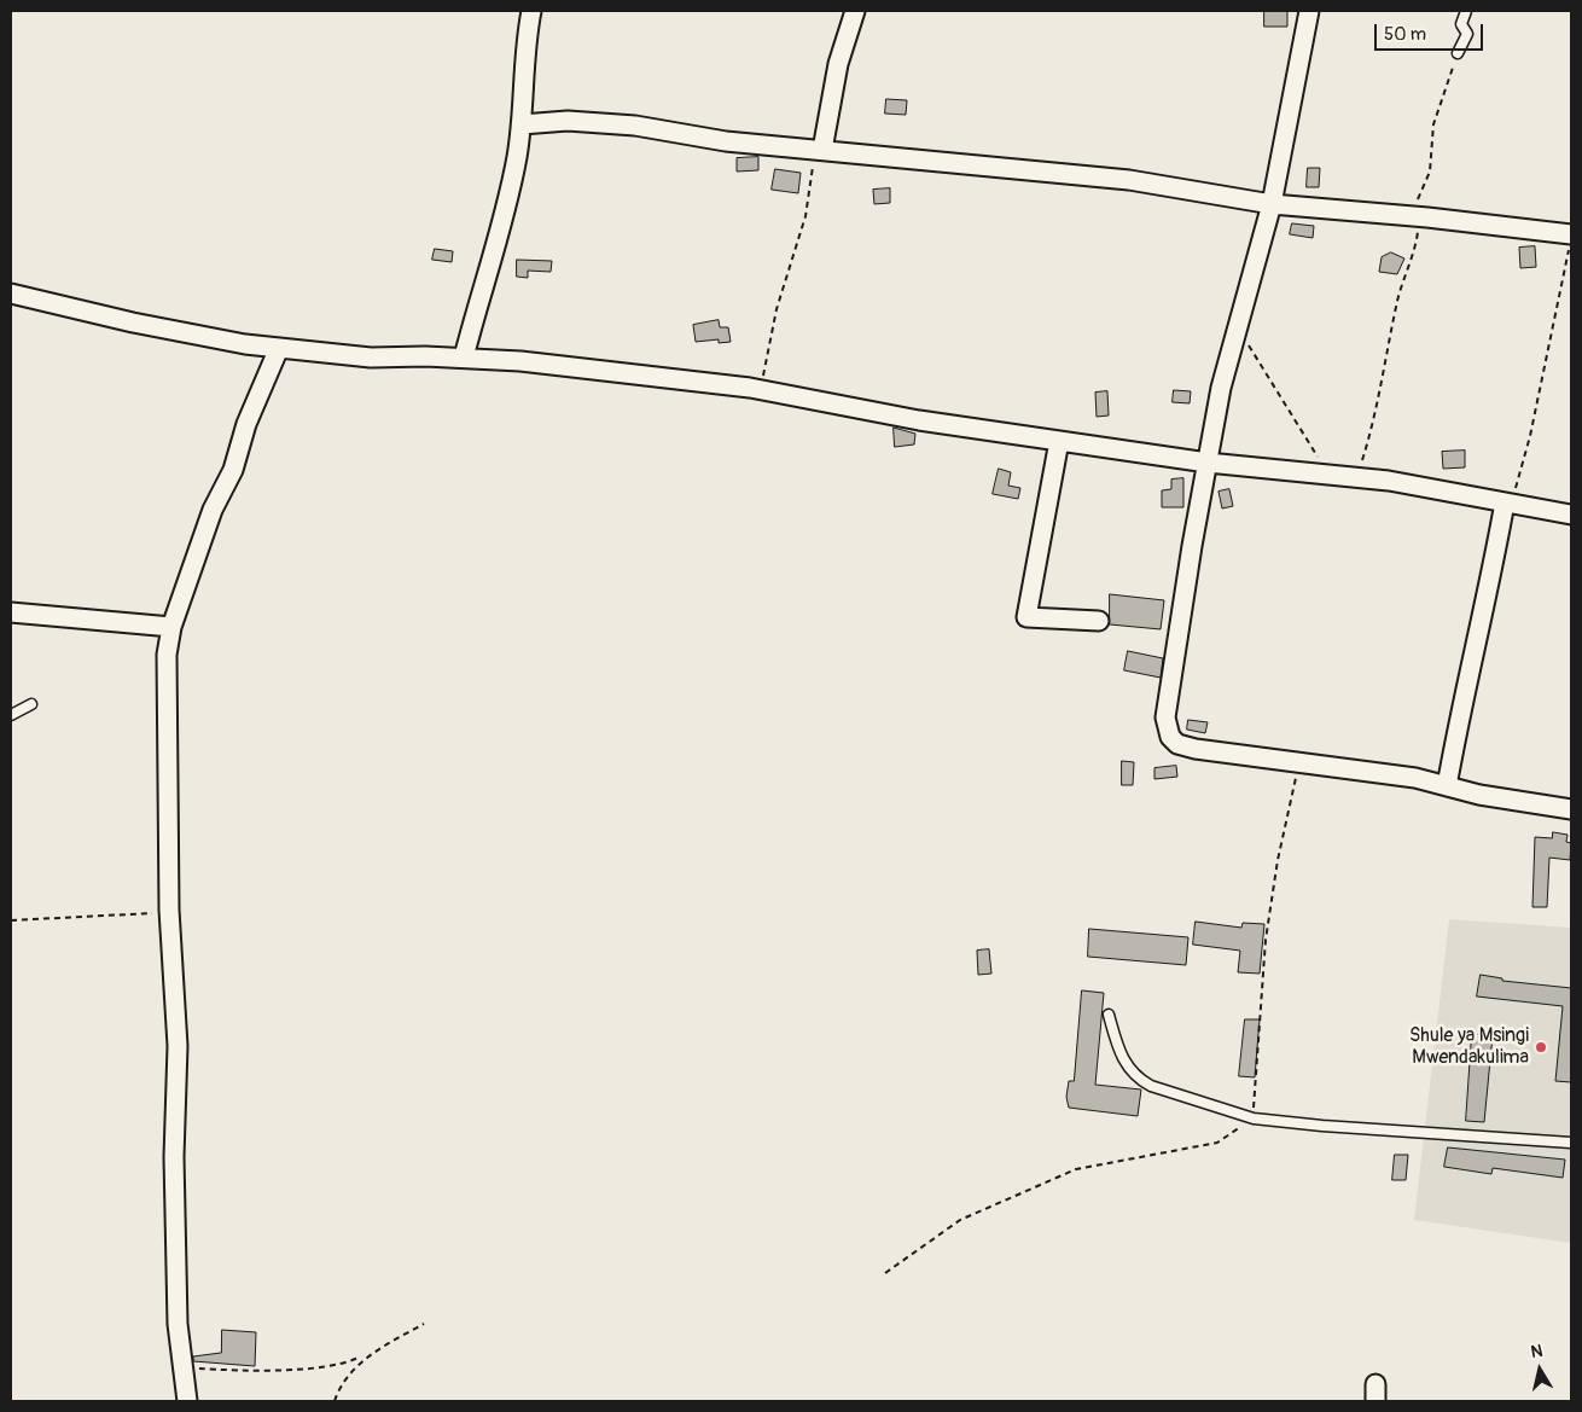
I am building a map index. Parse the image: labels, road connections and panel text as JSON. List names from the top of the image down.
{
  "places": ["Shule ya Msingi Mwendakulima"],
  "scale_bar": "50 m",
  "north": "top"
}
